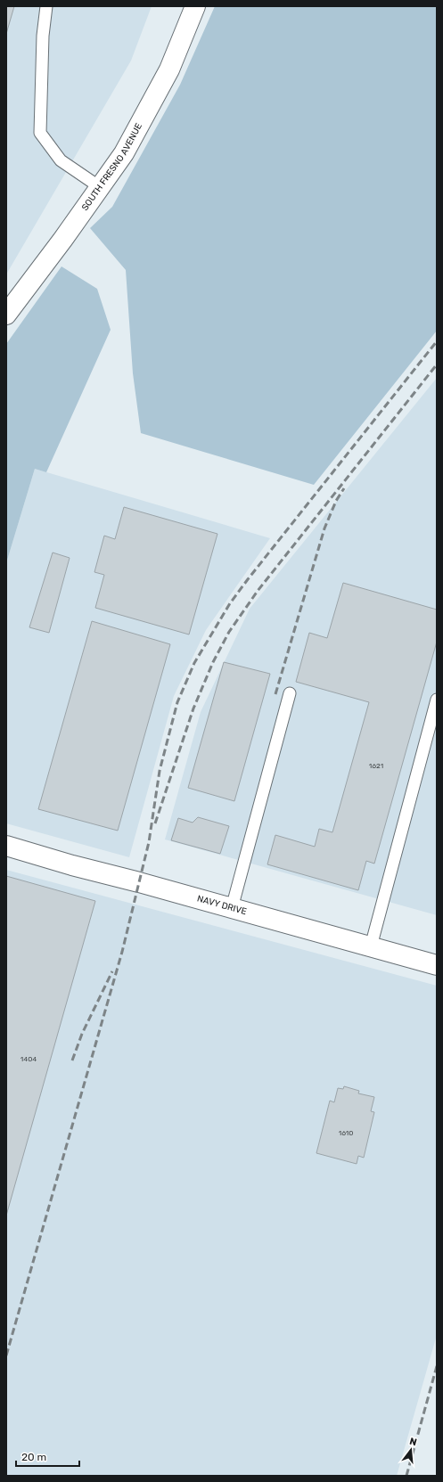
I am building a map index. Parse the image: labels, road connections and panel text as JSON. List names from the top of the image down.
{
  "streets": {
    "street": ["SOUTH FRESNO AVENUE", "NAVY DRIVE"]
  },
  "house_numbers": ["1621", "1404", "1610"],
  "scale_bar": "20 m",
  "north": "top"
}
